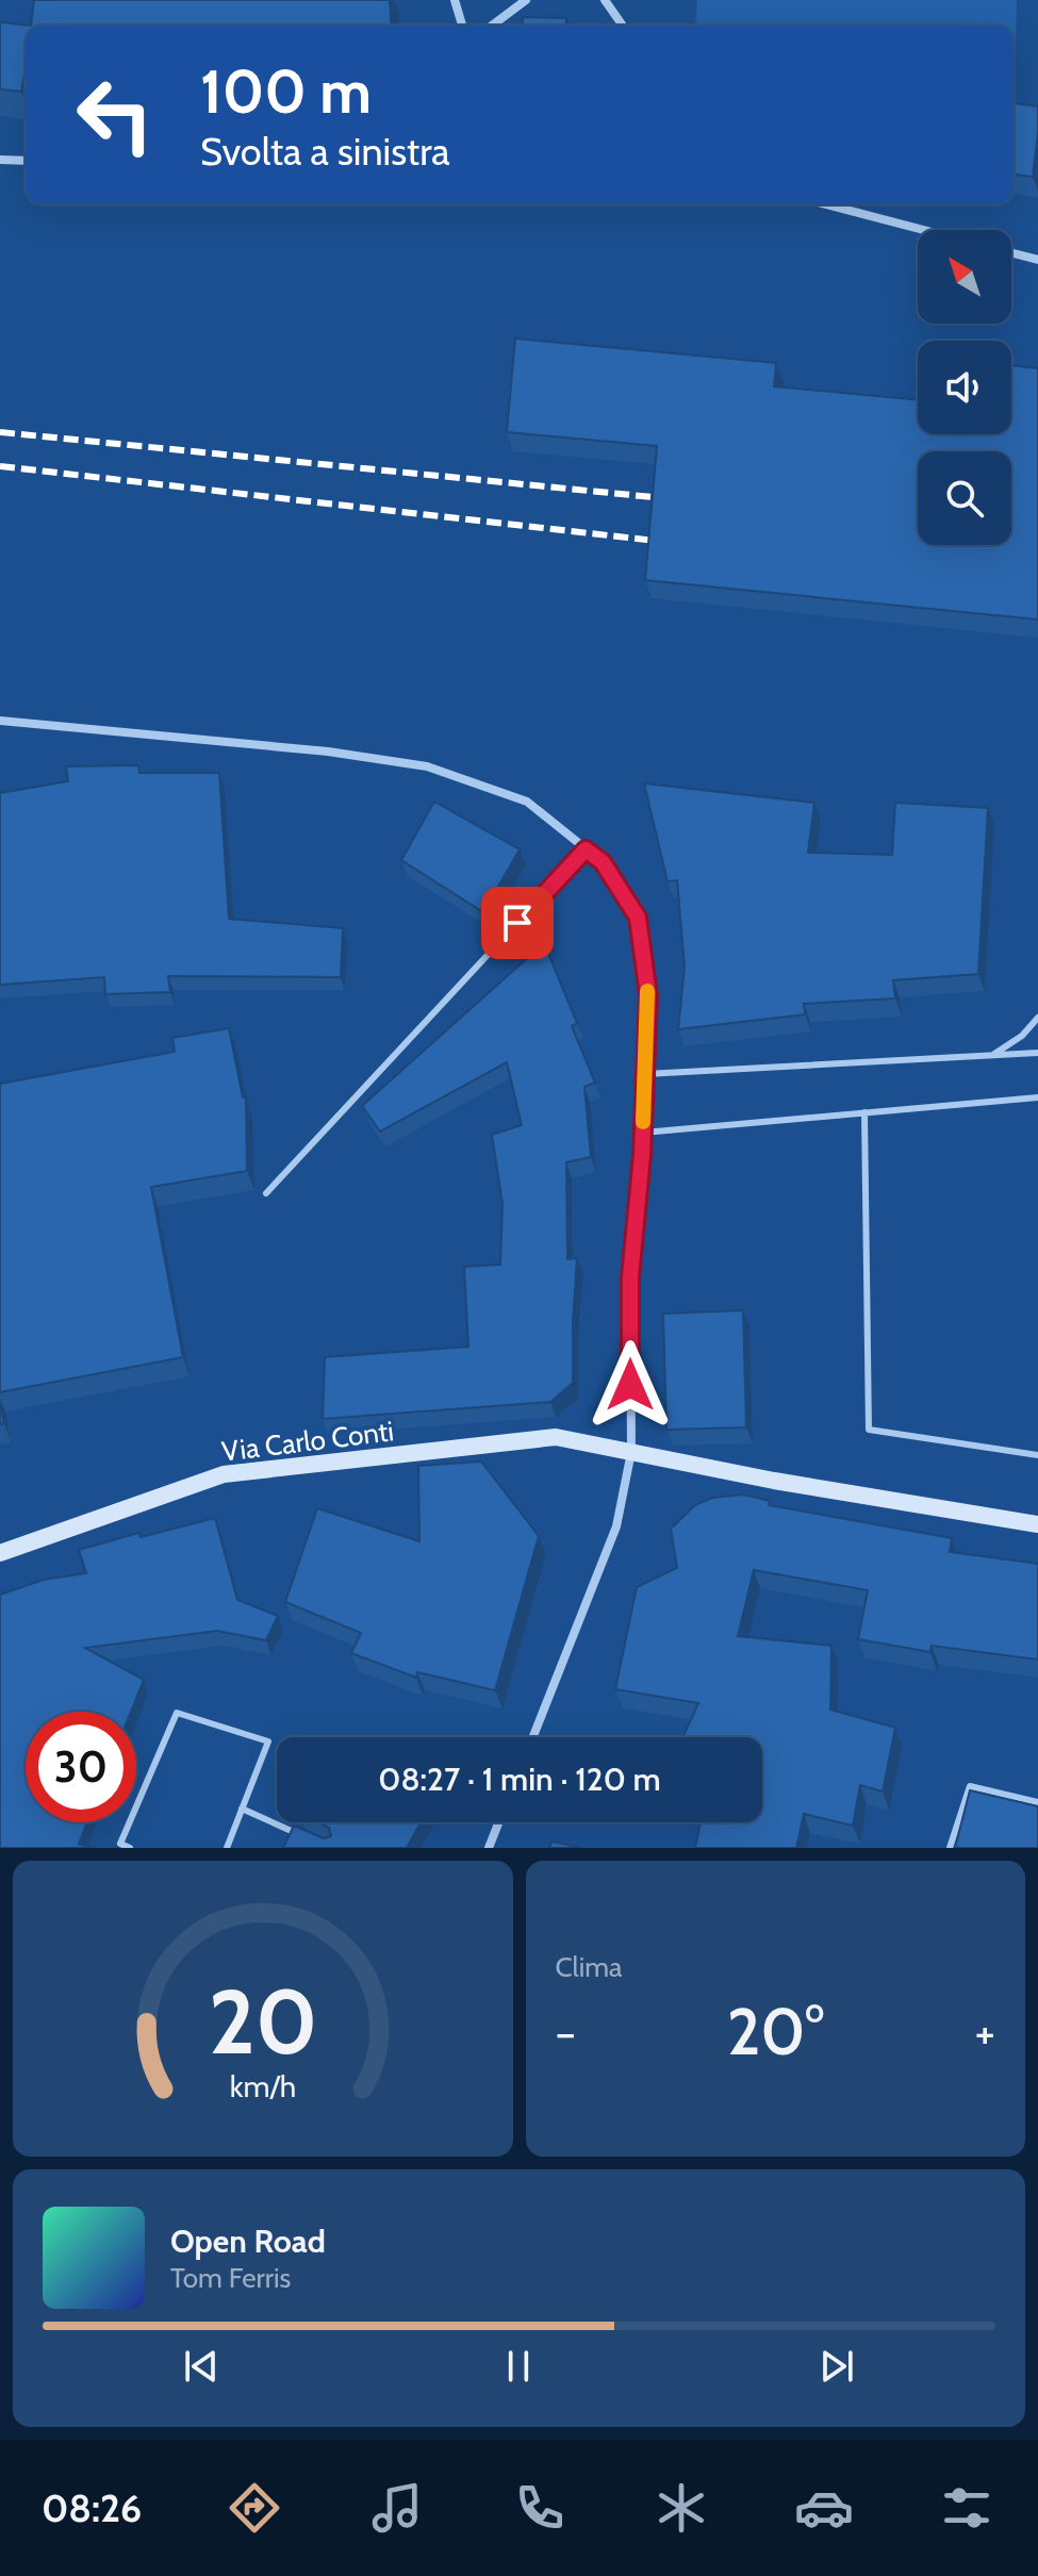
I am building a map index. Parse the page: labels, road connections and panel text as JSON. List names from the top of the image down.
{
  "streets": {
    "street": ["Via Carlo Conti"]
  },
  "north": "top left",
  "page": {
    "turn": ["100 m", "Svolta a sinistra"],
    "limit": "30",
    "trip": "08:27 · 1 min · 120 m",
    "tile": "Clima",
    "heat": ["−", "20°", "+"],
    "song": ["Open Road", "Tom Ferris"],
    "tabs": "08:26",
    "gauge": ["20", "km/h"]
  }
}
